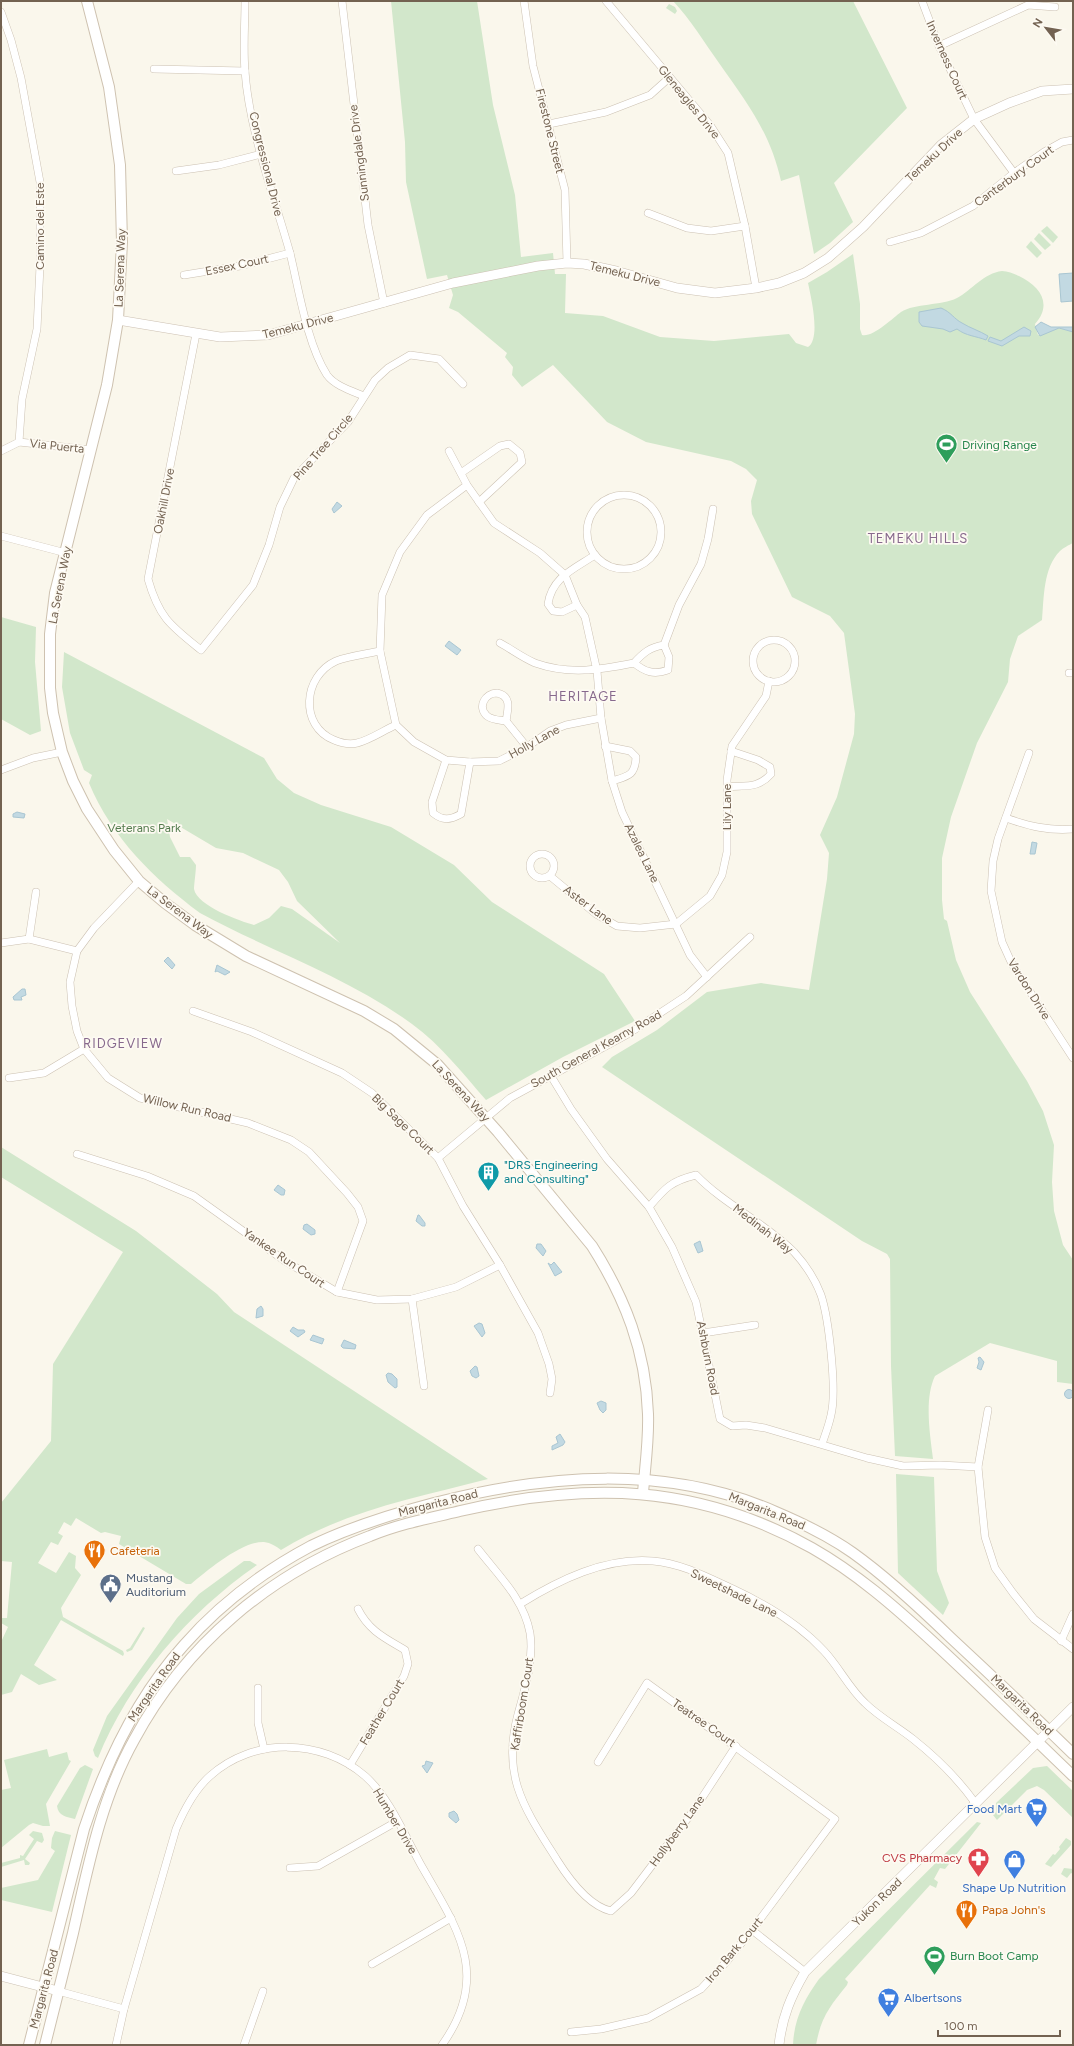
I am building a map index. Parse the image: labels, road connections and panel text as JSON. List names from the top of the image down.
{
  "streets": {
    "main road": ["La Serena Way", "Margarita Road"],
    "street": [
      "Inverness Court",
      "Gleneagles Drive",
      "Firestone Street",
      "Sunningdale Drive",
      "Temeku Drive",
      "Congressional Drive",
      "Canterbury Court",
      "Camino del Este",
      "Essex Court",
      "Via Puerta",
      "Pine Tree Circle",
      "Oakhill Drive",
      "Holly Lane",
      "Lily Lane",
      "Azalea Lane",
      "Aster Lane",
      "Vardon Drive",
      "South General Kearny Road",
      "Willow Run Road",
      "Big Sage Court",
      "Medinah Way",
      "Yankee Run Court",
      "Ashburn Road",
      "Sweetshade Lane",
      "Kaffirboom Court",
      "Feather Court",
      "Teatree Court",
      "Humber Drive",
      "Hollyberry Lane",
      "Yukon Road",
      "Iron Bark Court"
    ]
  },
  "crossings": [
    ["Inverness Court", "Temeku Drive"],
    ["Inverness Court", "Canterbury Court"],
    ["Gleneagles Drive", "Temeku Drive"],
    ["Firestone Street", "Temeku Drive"],
    ["Sunningdale Drive", "Temeku Drive"],
    ["Temeku Drive", "Congressional Drive"],
    ["Temeku Drive", "La Serena Way"],
    ["Temeku Drive", "Oakhill Drive"],
    ["Congressional Drive", "Essex Court"],
    ["Congressional Drive", "Pine Tree Circle"],
    ["Camino del Este", "Via Puerta"],
    ["La Serena Way", "Via Puerta"],
    ["La Serena Way", "South General Kearny Road"],
    ["La Serena Way", "Willow Run Road"],
    ["La Serena Way", "Margarita Road"],
    ["Pine Tree Circle", "Oakhill Drive"],
    ["Holly Lane", "Azalea Lane"],
    ["Lily Lane", "Azalea Lane"],
    ["Lily Lane", "Aster Lane"],
    ["Azalea Lane", "Aster Lane"],
    ["Azalea Lane", "South General Kearny Road"],
    ["South General Kearny Road", "Big Sage Court"],
    ["South General Kearny Road", "Ashburn Road"],
    ["Willow Run Road", "Yankee Run Court"],
    ["Big Sage Court", "Yankee Run Court"],
    ["Medinah Way", "Ashburn Road"],
    ["Margarita Road", "Yukon Road"],
    ["Sweetshade Lane", "Kaffirboom Court"],
    ["Sweetshade Lane", "Yukon Road"],
    ["Kaffirboom Court", "Hollyberry Lane"],
    ["Feather Court", "Humber Drive"],
    ["Teatree Court", "Hollyberry Lane"],
    ["Teatree Court", "Iron Bark Court"]
  ],
  "districts": ["TEMEKU HILLS", "HERITAGE", "RIDGEVIEW"],
  "parks": ["Veterans Park"],
  "places": {
    "sports": ["Driving Range", "Burn Boot Camp"],
    "building": ["\"DRS Engineering and Consulting\""],
    "restaurant": ["Cafeteria", "Papa John's"],
    "public building": ["Mustang Auditorium"],
    "supermarket": ["Food Mart", "Albertsons"],
    "pharmacy": ["CVS Pharmacy"],
    "shop": ["Shape Up Nutrition"]
  },
  "scale_bar": "100 m",
  "north": "top left"
}
